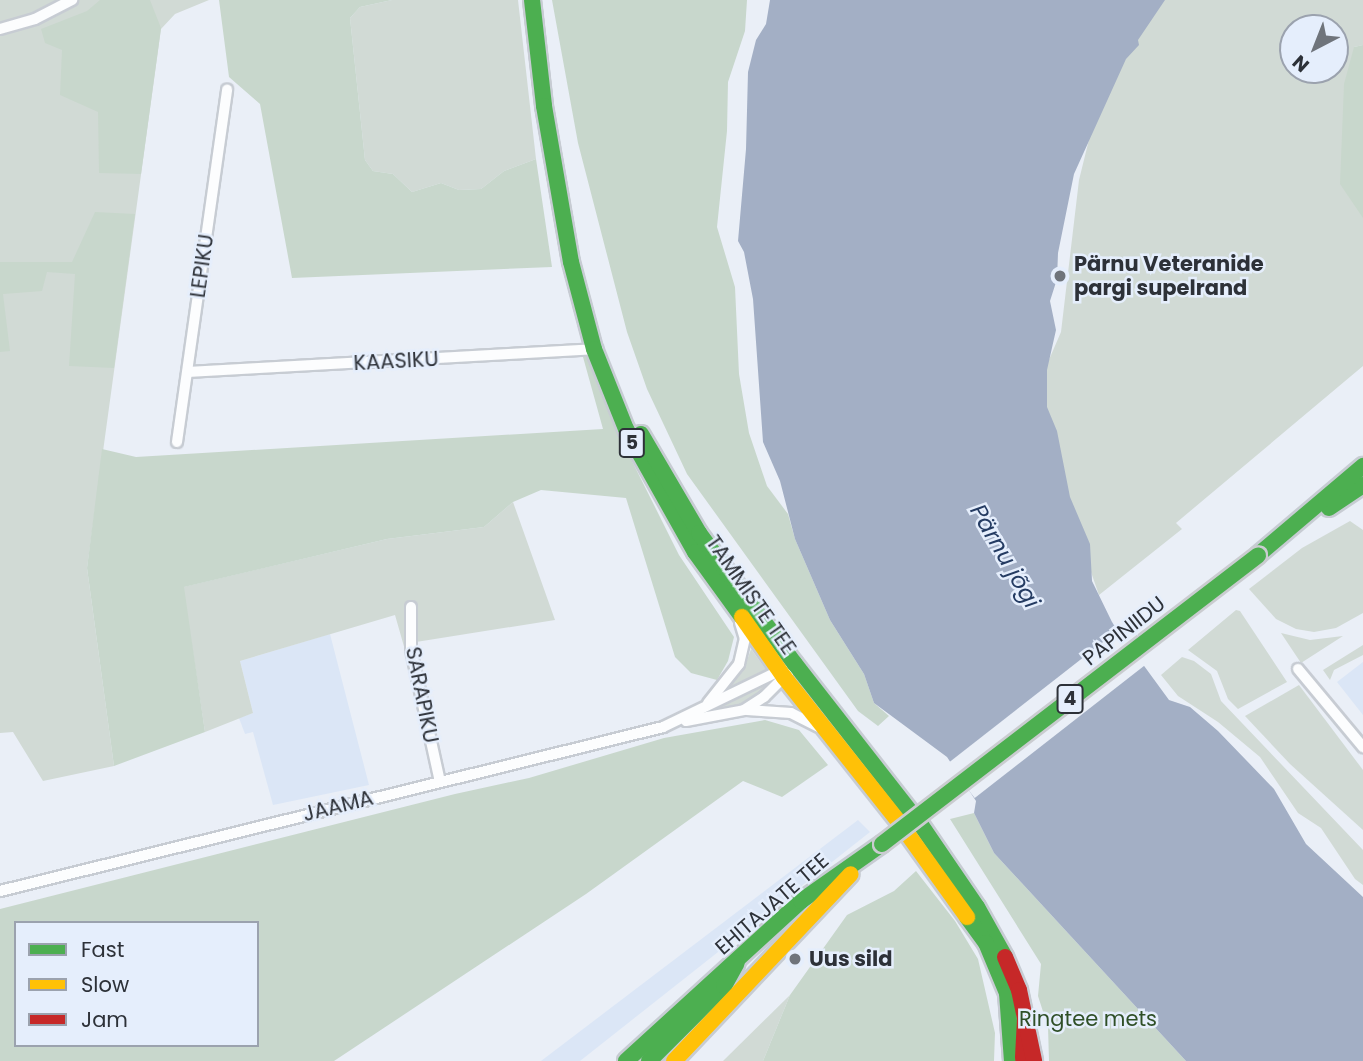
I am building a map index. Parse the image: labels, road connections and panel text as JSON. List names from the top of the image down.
{
  "streets": {
    "main road": [
      "5",
      "TAMMISTE TEE",
      "PAPINIIDU",
      "4",
      "EHITAJATE TEE"
    ],
    "street": [
      "LEPIKU",
      "KAASIKU",
      "SARAPIKU",
      "JAAMA"
    ]
  },
  "crossings": [
    ["LEPIKU", "KAASIKU"],
    ["KAASIKU", "TAMMISTE TEE"],
    ["5", "TAMMISTE TEE"],
    ["TAMMISTE TEE", "JAAMA"],
    ["PAPINIIDU", "EHITAJATE TEE"],
    ["SARAPIKU", "JAAMA"]
  ],
  "water": ["Pärnu jõgi"],
  "parks": ["Ringtee mets"],
  "places": ["Pärnu Veteranide pargi supelrand", "Uus sild"],
  "legend": ["Fast", "Slow", "Jam"],
  "north": "bottom left"
}
